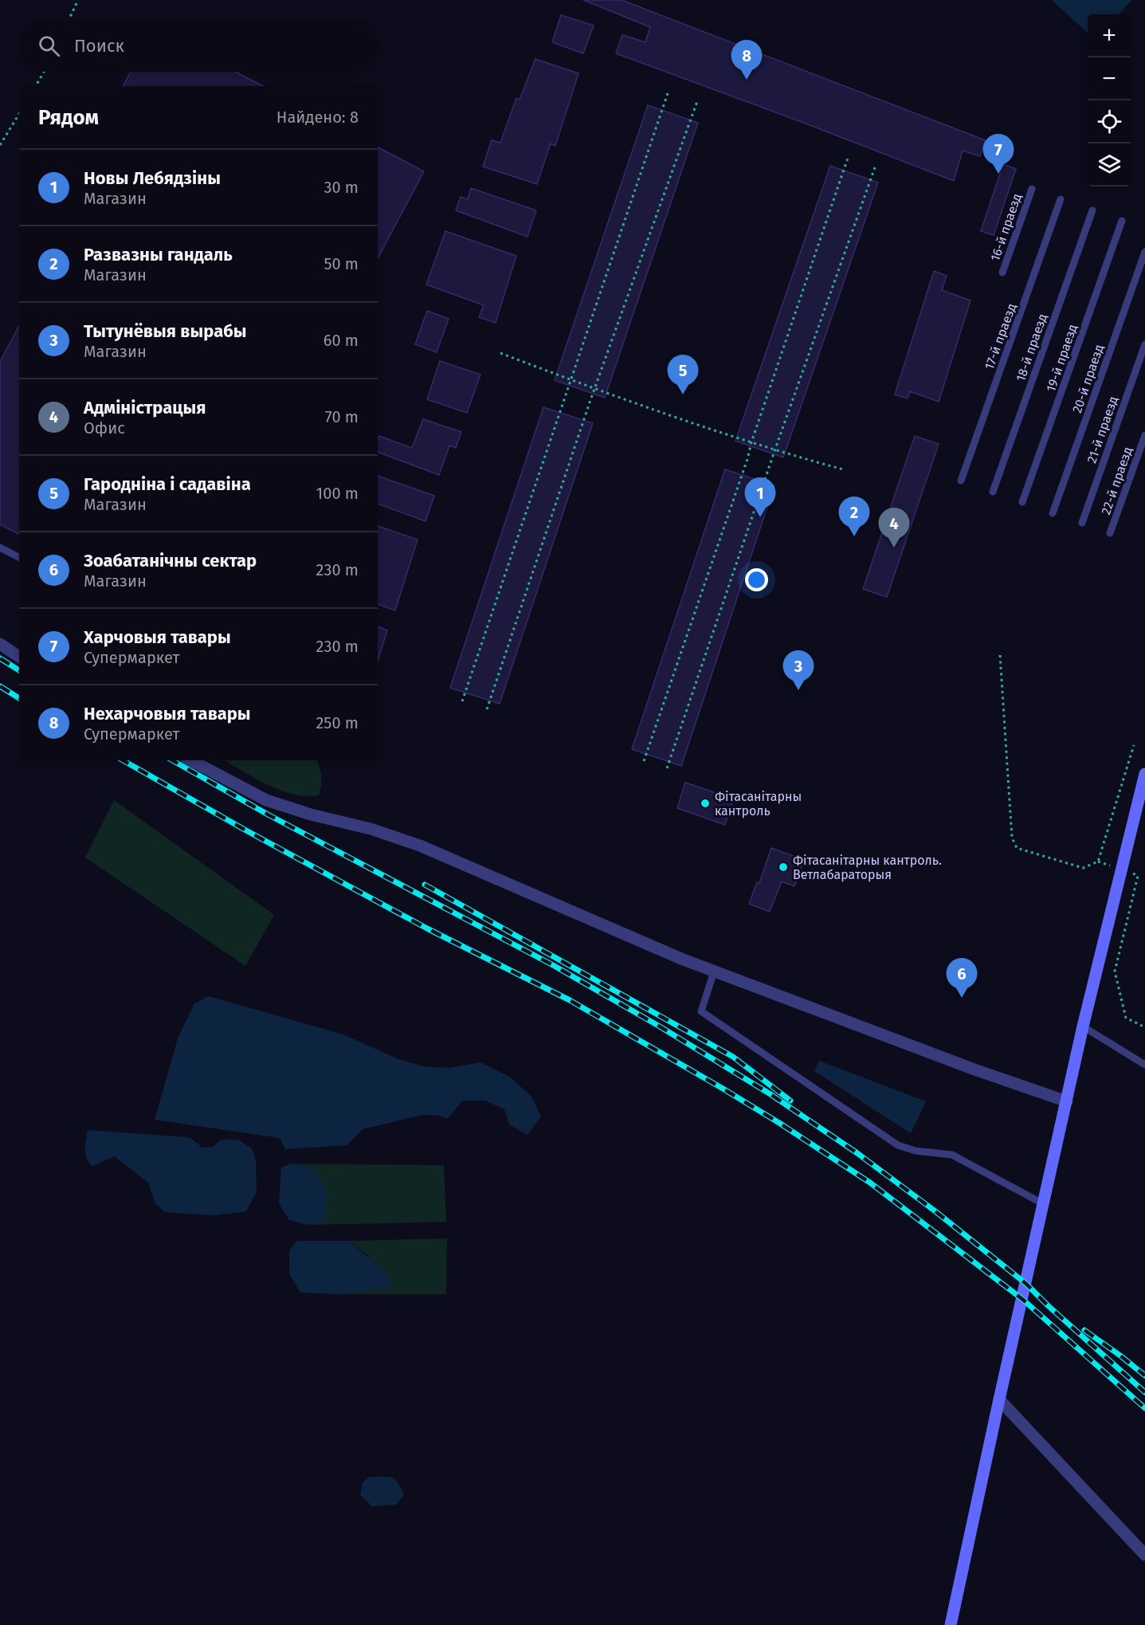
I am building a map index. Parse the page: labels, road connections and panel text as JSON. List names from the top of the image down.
{
  "streets": {
    "lane": [
      "16-й праезд",
      "17-й праезд",
      "18-й праезд",
      "19-й праезд",
      "20-й праезд",
      "21-й праезд",
      "22-й праезд"
    ]
  },
  "places": ["Фітасанітарны кантроль", "Фітасанітарны кантроль. Ветлабараторыя"],
  "page": {
    "map_buttons": ["+", "−"],
    "search": "Поиск",
    "pins": [
      "8",
      "7",
      "5",
      "1",
      "2",
      "4",
      "3",
      "6"
    ],
    "heading": ["Рядом", "Найдено: 8"],
    "list": [
      {
        "mark": "1",
        "name": "Новы Лебядзіны",
        "note": "Магазин",
        "value": "30 m"
      },
      {
        "mark": "2",
        "name": "Развазны гандаль",
        "note": "Магазин",
        "value": "50 m"
      },
      {
        "mark": "3",
        "name": "Тытунёвыя вырабы",
        "note": "Магазин",
        "value": "60 m"
      },
      {
        "mark": "4",
        "name": "Адміністрацыя",
        "note": "Офис",
        "value": "70 m"
      },
      {
        "mark": "5",
        "name": "Гародніна і садавіна",
        "note": "Магазин",
        "value": "100 m"
      },
      {
        "mark": "6",
        "name": "Зоабатанічны сектар",
        "note": "Магазин",
        "value": "230 m"
      },
      {
        "mark": "7",
        "name": "Харчовыя тавары",
        "note": "Супермаркет",
        "value": "230 m"
      },
      {
        "mark": "8",
        "name": "Нехарчовыя тавары",
        "note": "Супермаркет",
        "value": "250 m"
      }
    ]
  }
}
